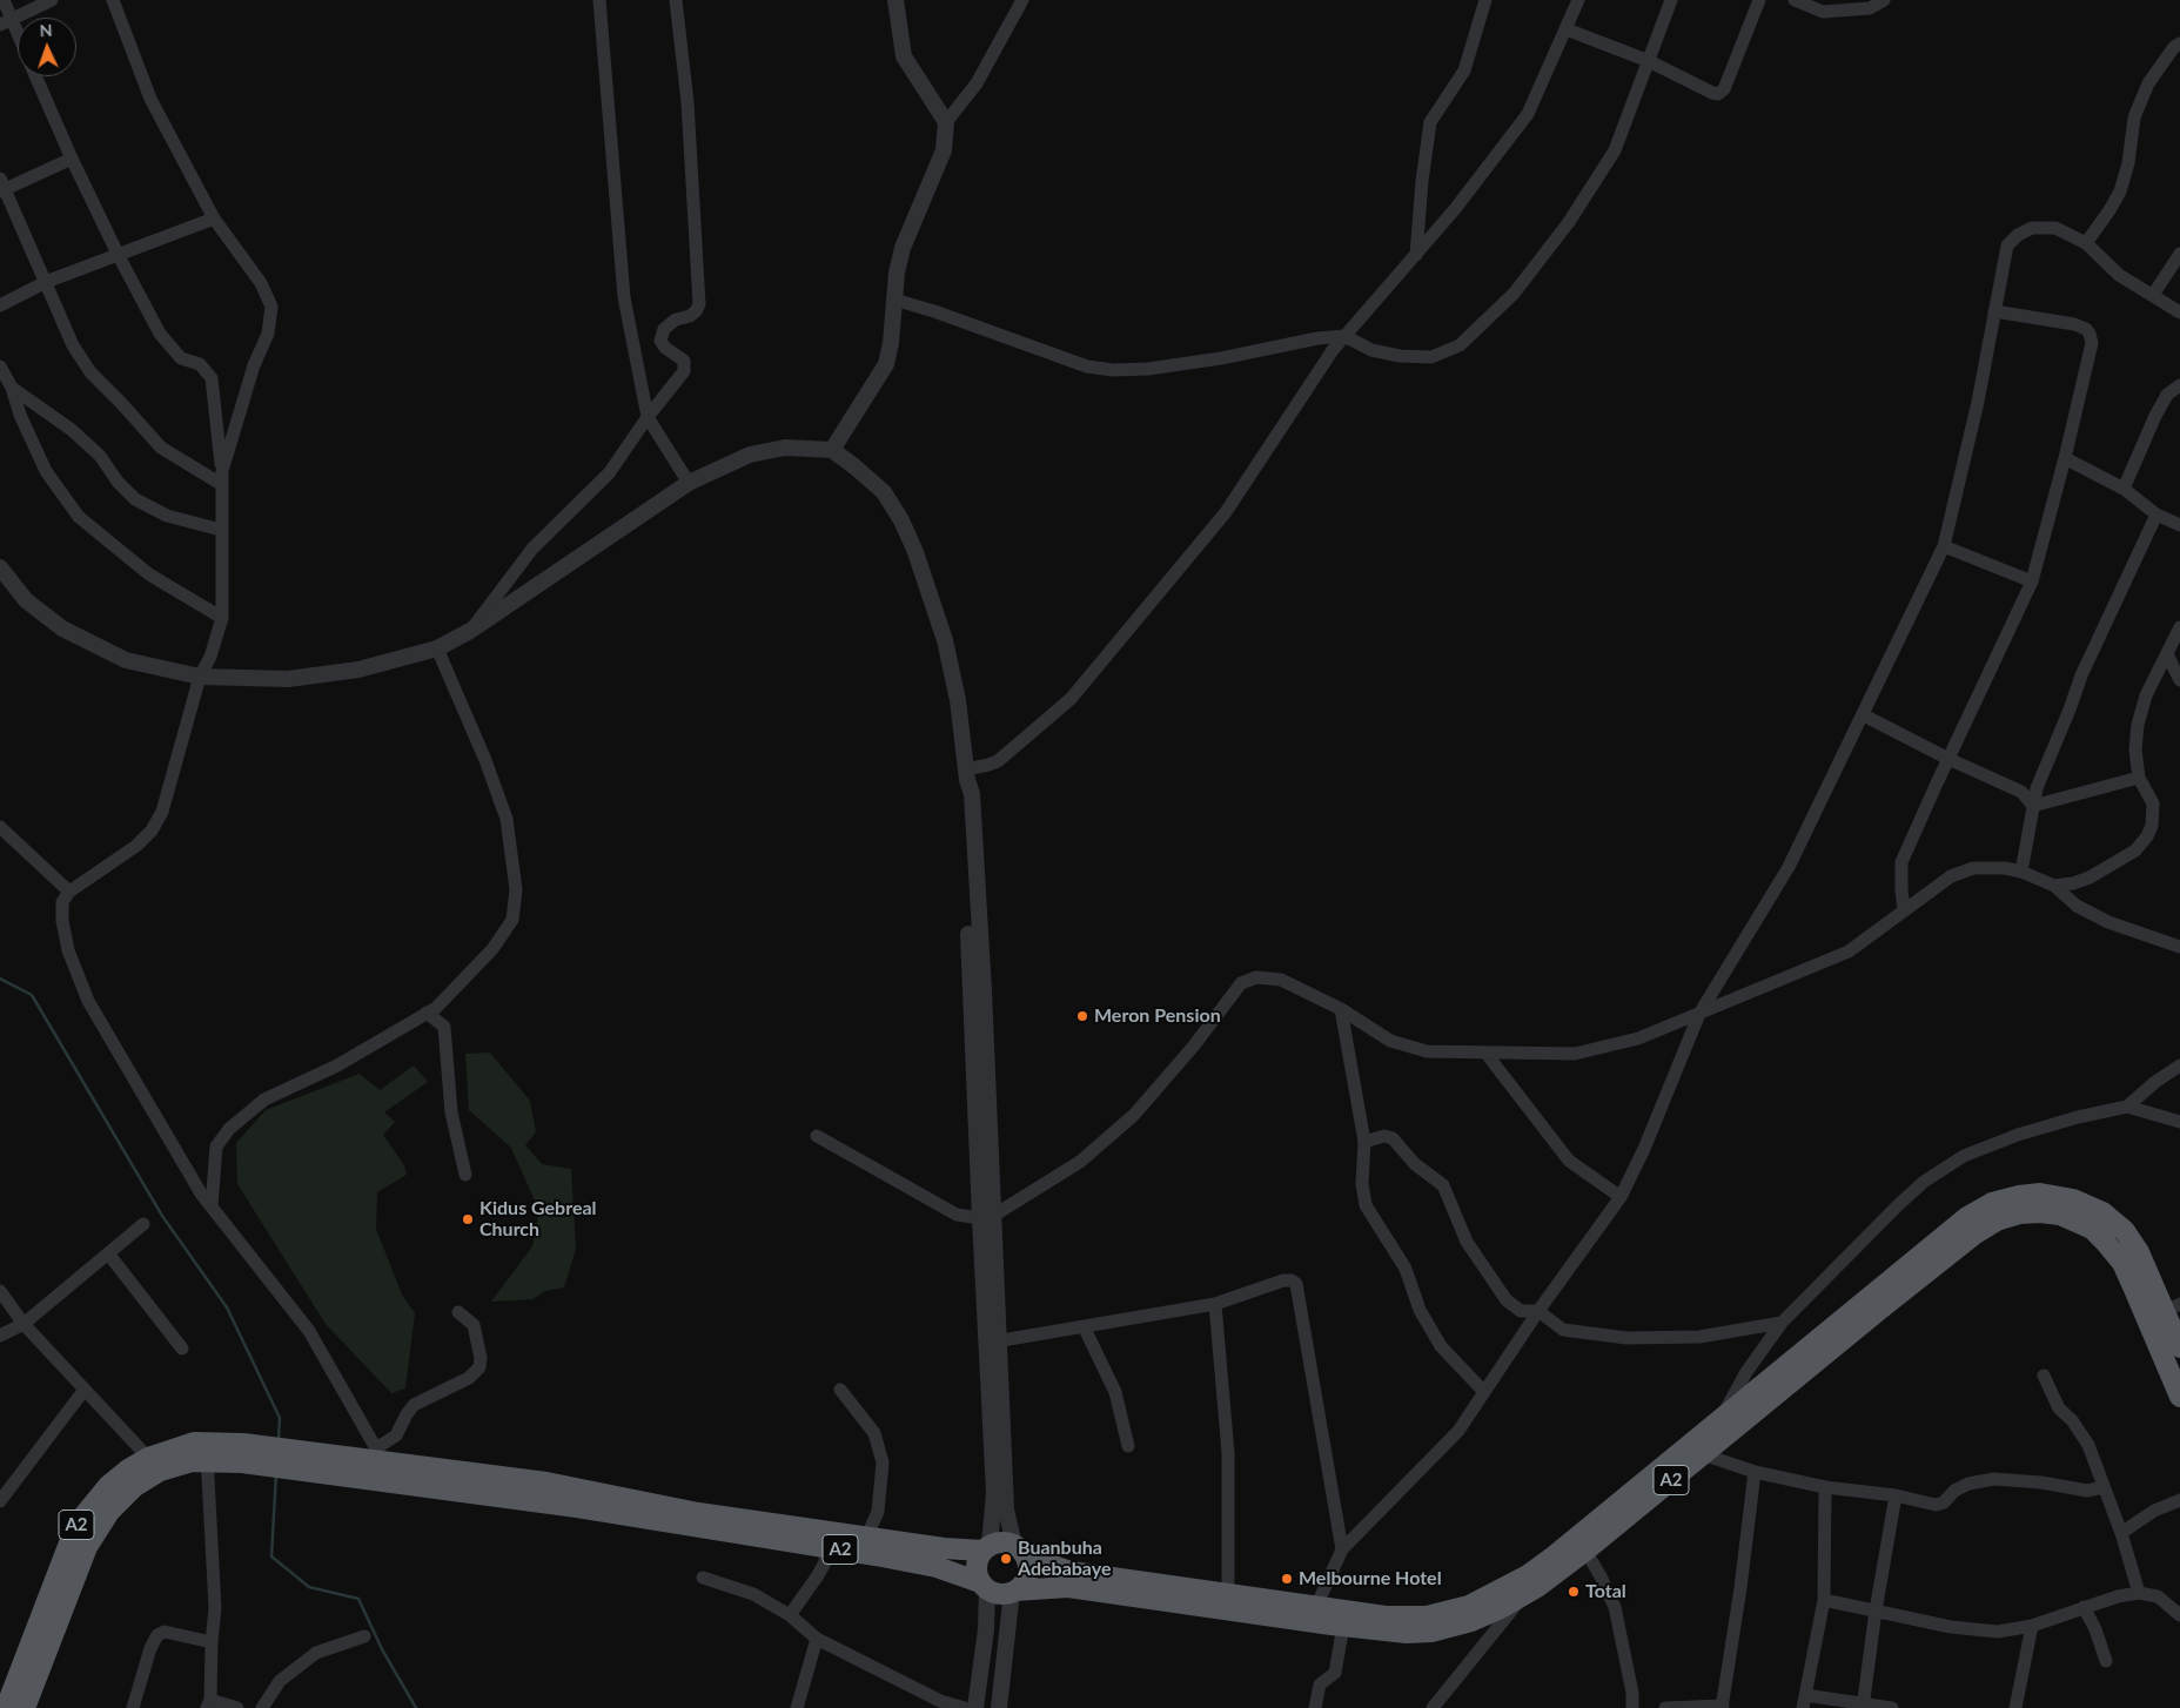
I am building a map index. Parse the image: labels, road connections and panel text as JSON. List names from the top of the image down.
{
  "streets": {
    "highway": ["A2"]
  },
  "places": [
    "Meron Pension",
    "Kidus Gebreal Church",
    "Buanbuha Adebabaye",
    "Melbourne Hotel",
    "Total"
  ],
  "north": "top"
}
